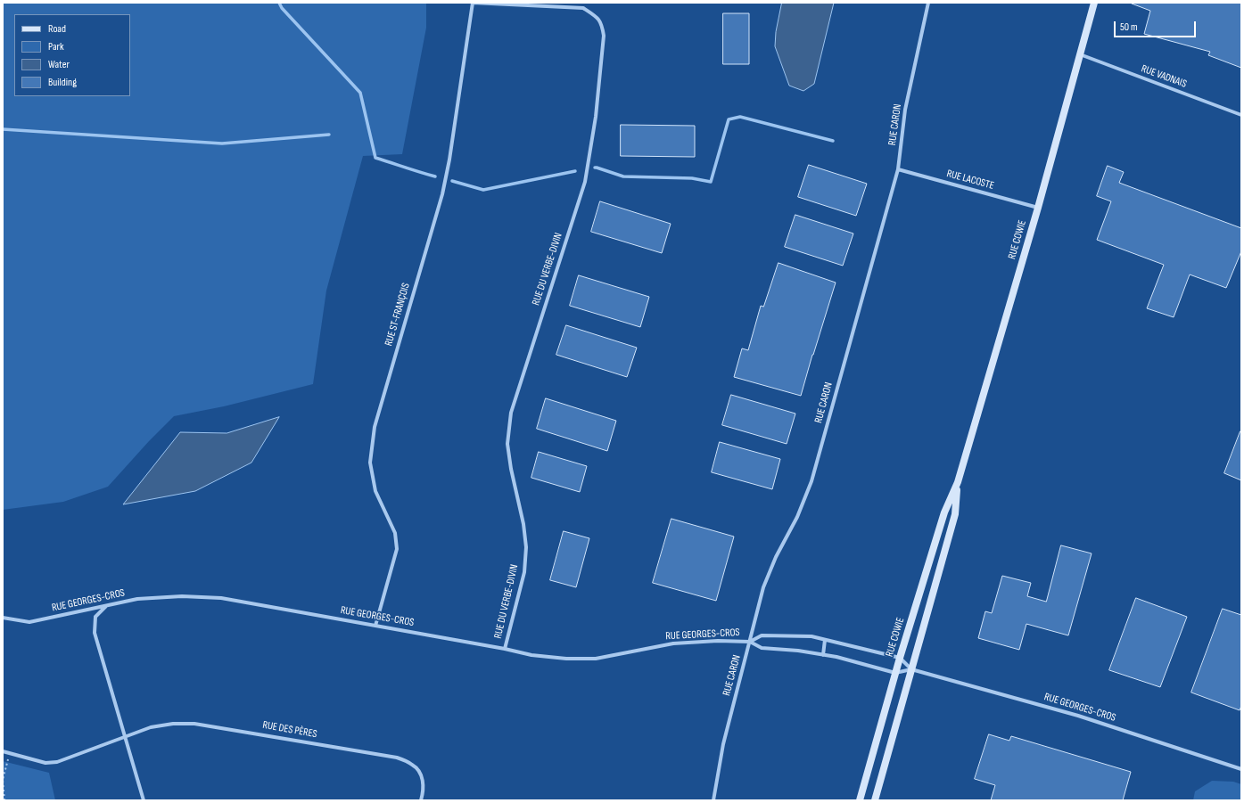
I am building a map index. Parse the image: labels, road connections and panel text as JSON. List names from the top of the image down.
{
  "streets": {
    "main road": ["RUE COWIE"],
    "street": [
      "RUE VADNAIS",
      "RUE CARON",
      "RUE LACOSTE",
      "RUE DU VERBE-DIVIN",
      "RUE ST-FRANÇOIS",
      "RUE GEORGES-CROS",
      "RUE DES PÈRES"
    ]
  },
  "crossings": [
    ["RUE VADNAIS", "RUE COWIE"],
    ["RUE CARON", "RUE LACOSTE"],
    ["RUE CARON", "RUE GEORGES-CROS"],
    ["RUE LACOSTE", "RUE COWIE"],
    ["RUE COWIE", "RUE GEORGES-CROS"],
    ["RUE DU VERBE-DIVIN", "RUE ST-FRANÇOIS"],
    ["RUE DU VERBE-DIVIN", "RUE GEORGES-CROS"],
    ["RUE ST-FRANÇOIS", "RUE GEORGES-CROS"]
  ],
  "legend": [
    "Road",
    "Park",
    "Water",
    "Building"
  ],
  "scale_bar": "50 m"
}
